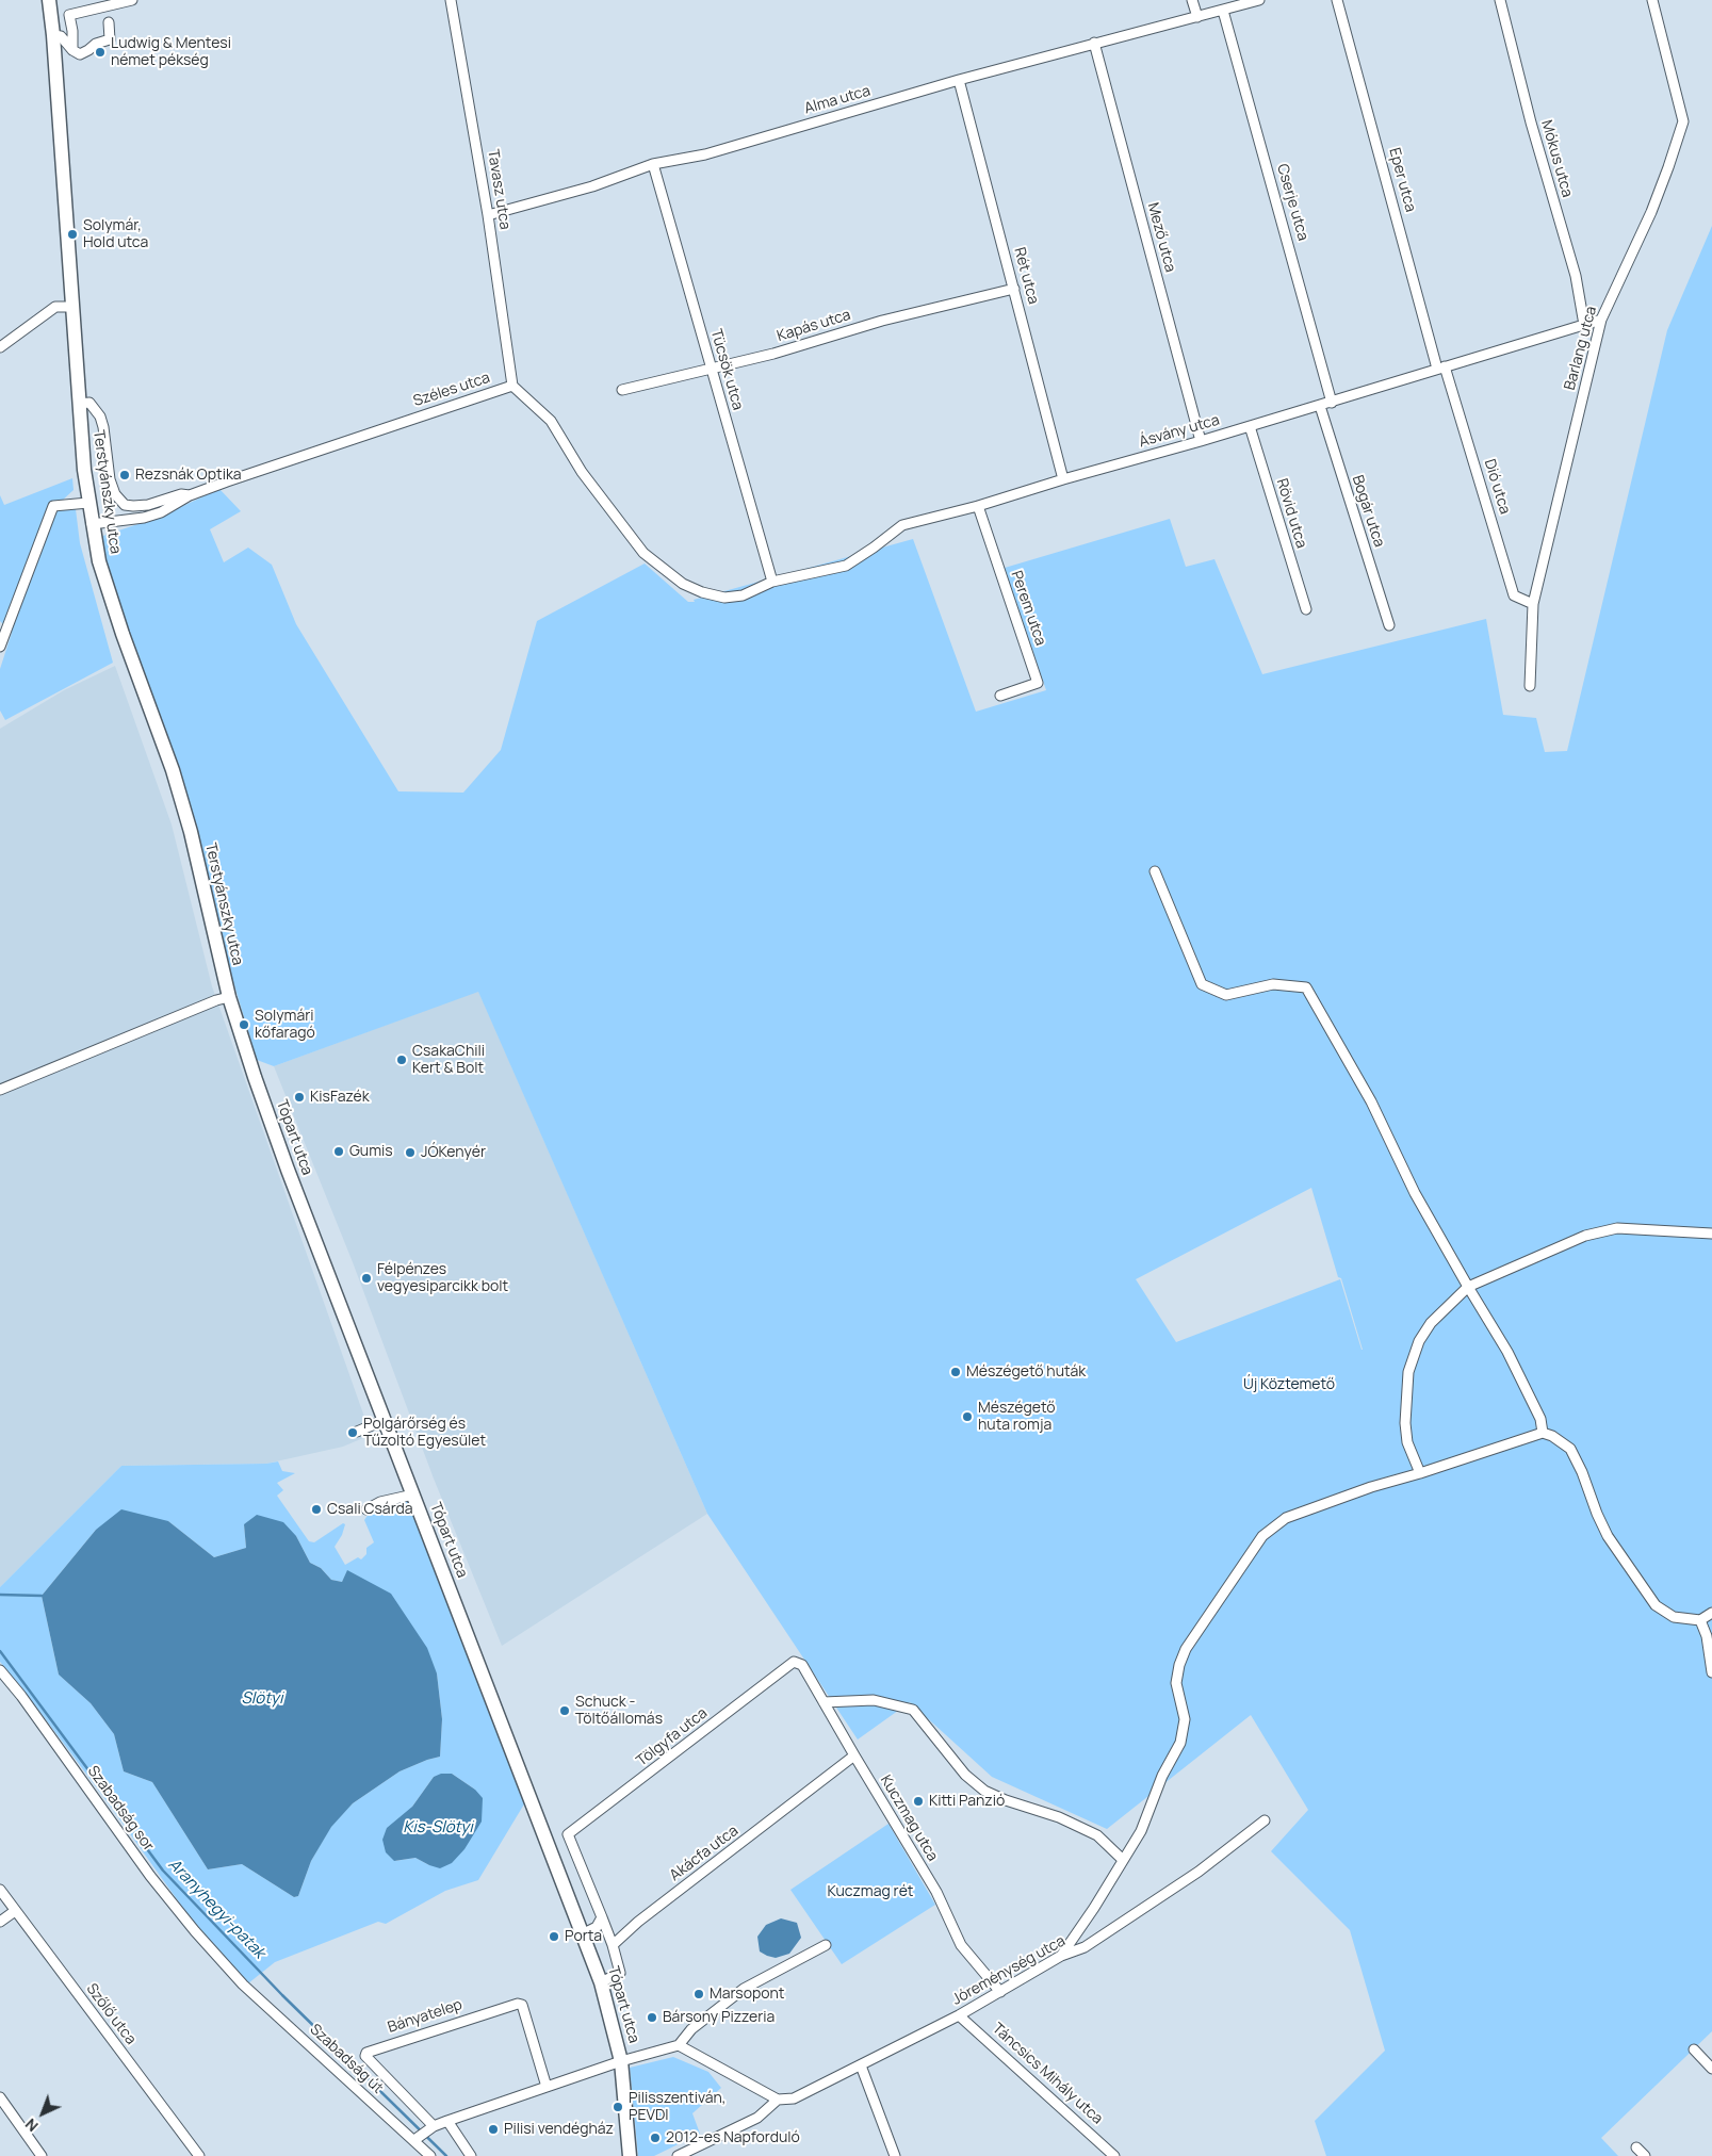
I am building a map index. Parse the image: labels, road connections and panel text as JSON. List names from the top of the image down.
{
  "streets": {
    "main road": ["Terstyánszky utca", "Tópart utca"],
    "street": [
      "Alma utca",
      "Mókus utca",
      "Eper utca",
      "Tavasz utca",
      "Cserje utca",
      "Mező utca",
      "Rét utca",
      "Kapás utca",
      "Barlang utca",
      "Tücsök utca",
      "Széles utca",
      "Ásvány utca",
      "Dió utca",
      "Bogár utca",
      "Rövid utca",
      "Perem utca",
      "Tölgyfa utca",
      "Szabadság sor",
      "Kuczmag utca",
      "Akácfa utca",
      "Jóreménység utca",
      "Szőlő utca",
      "Bányatelep",
      "Szabadság út",
      "Táncsics Mihály utca"
    ]
  },
  "crossings": [
    ["Alma utca", "Tavasz utca"],
    ["Alma utca", "Cserje utca"],
    ["Alma utca", "Mező utca"],
    ["Alma utca", "Rét utca"],
    ["Alma utca", "Tücsök utca"],
    ["Mókus utca", "Ásvány utca"],
    ["Eper utca", "Ásvány utca"],
    ["Eper utca", "Dió utca"],
    ["Tavasz utca", "Széles utca"],
    ["Cserje utca", "Ásvány utca"],
    ["Mező utca", "Ásvány utca"],
    ["Rét utca", "Kapás utca"],
    ["Rét utca", "Ásvány utca"],
    ["Kapás utca", "Tücsök utca"],
    ["Barlang utca", "Ásvány utca"],
    ["Barlang utca", "Dió utca"],
    ["Tücsök utca", "Széles utca"],
    ["Tücsök utca", "Ásvány utca"],
    ["Széles utca", "Ásvány utca"],
    ["Széles utca", "Terstyánszky utca"],
    ["Ásvány utca", "Dió utca"],
    ["Ásvány utca", "Bogár utca"],
    ["Ásvány utca", "Rövid utca"],
    ["Ásvány utca", "Perem utca"],
    ["Terstyánszky utca", "Tópart utca"],
    ["Tölgyfa utca", "Kuczmag utca"],
    ["Szabadság sor", "Szabadság út"],
    ["Kuczmag utca", "Akácfa utca"],
    ["Kuczmag utca", "Jóreménység utca"],
    ["Jóreménység utca", "Táncsics Mihály utca"]
  ],
  "water": ["Slötyi", "Kis-Slötyi", "Aranyhegyi-patak"],
  "parks": ["Új Köztemető", "Kuczmag rét"],
  "places": [
    "Ludwig & Mentesi német pékség",
    "Solymár, Hold utca",
    "Rezsnák Optika",
    "Solymári kőfaragó",
    "CsakaChili Kert & Bolt",
    "KisFazék",
    "Gumis",
    "JÓKenyér",
    "Félpénzes vegyesiparcikk bolt",
    "Mészégető huták",
    "Mészégető huta romja",
    "Polgárőrség és Tűzoltó Egyesület",
    "Csali Csárda",
    "Schuck - Töltőállomás",
    "Kitti Panzió",
    "Porta",
    "Marsopont",
    "Bársony Pizzeria",
    "Pilisszentiván, PEVDI",
    "Pilisi vendégház",
    "2012-es Napforduló"
  ],
  "north": "bottom left"
}
